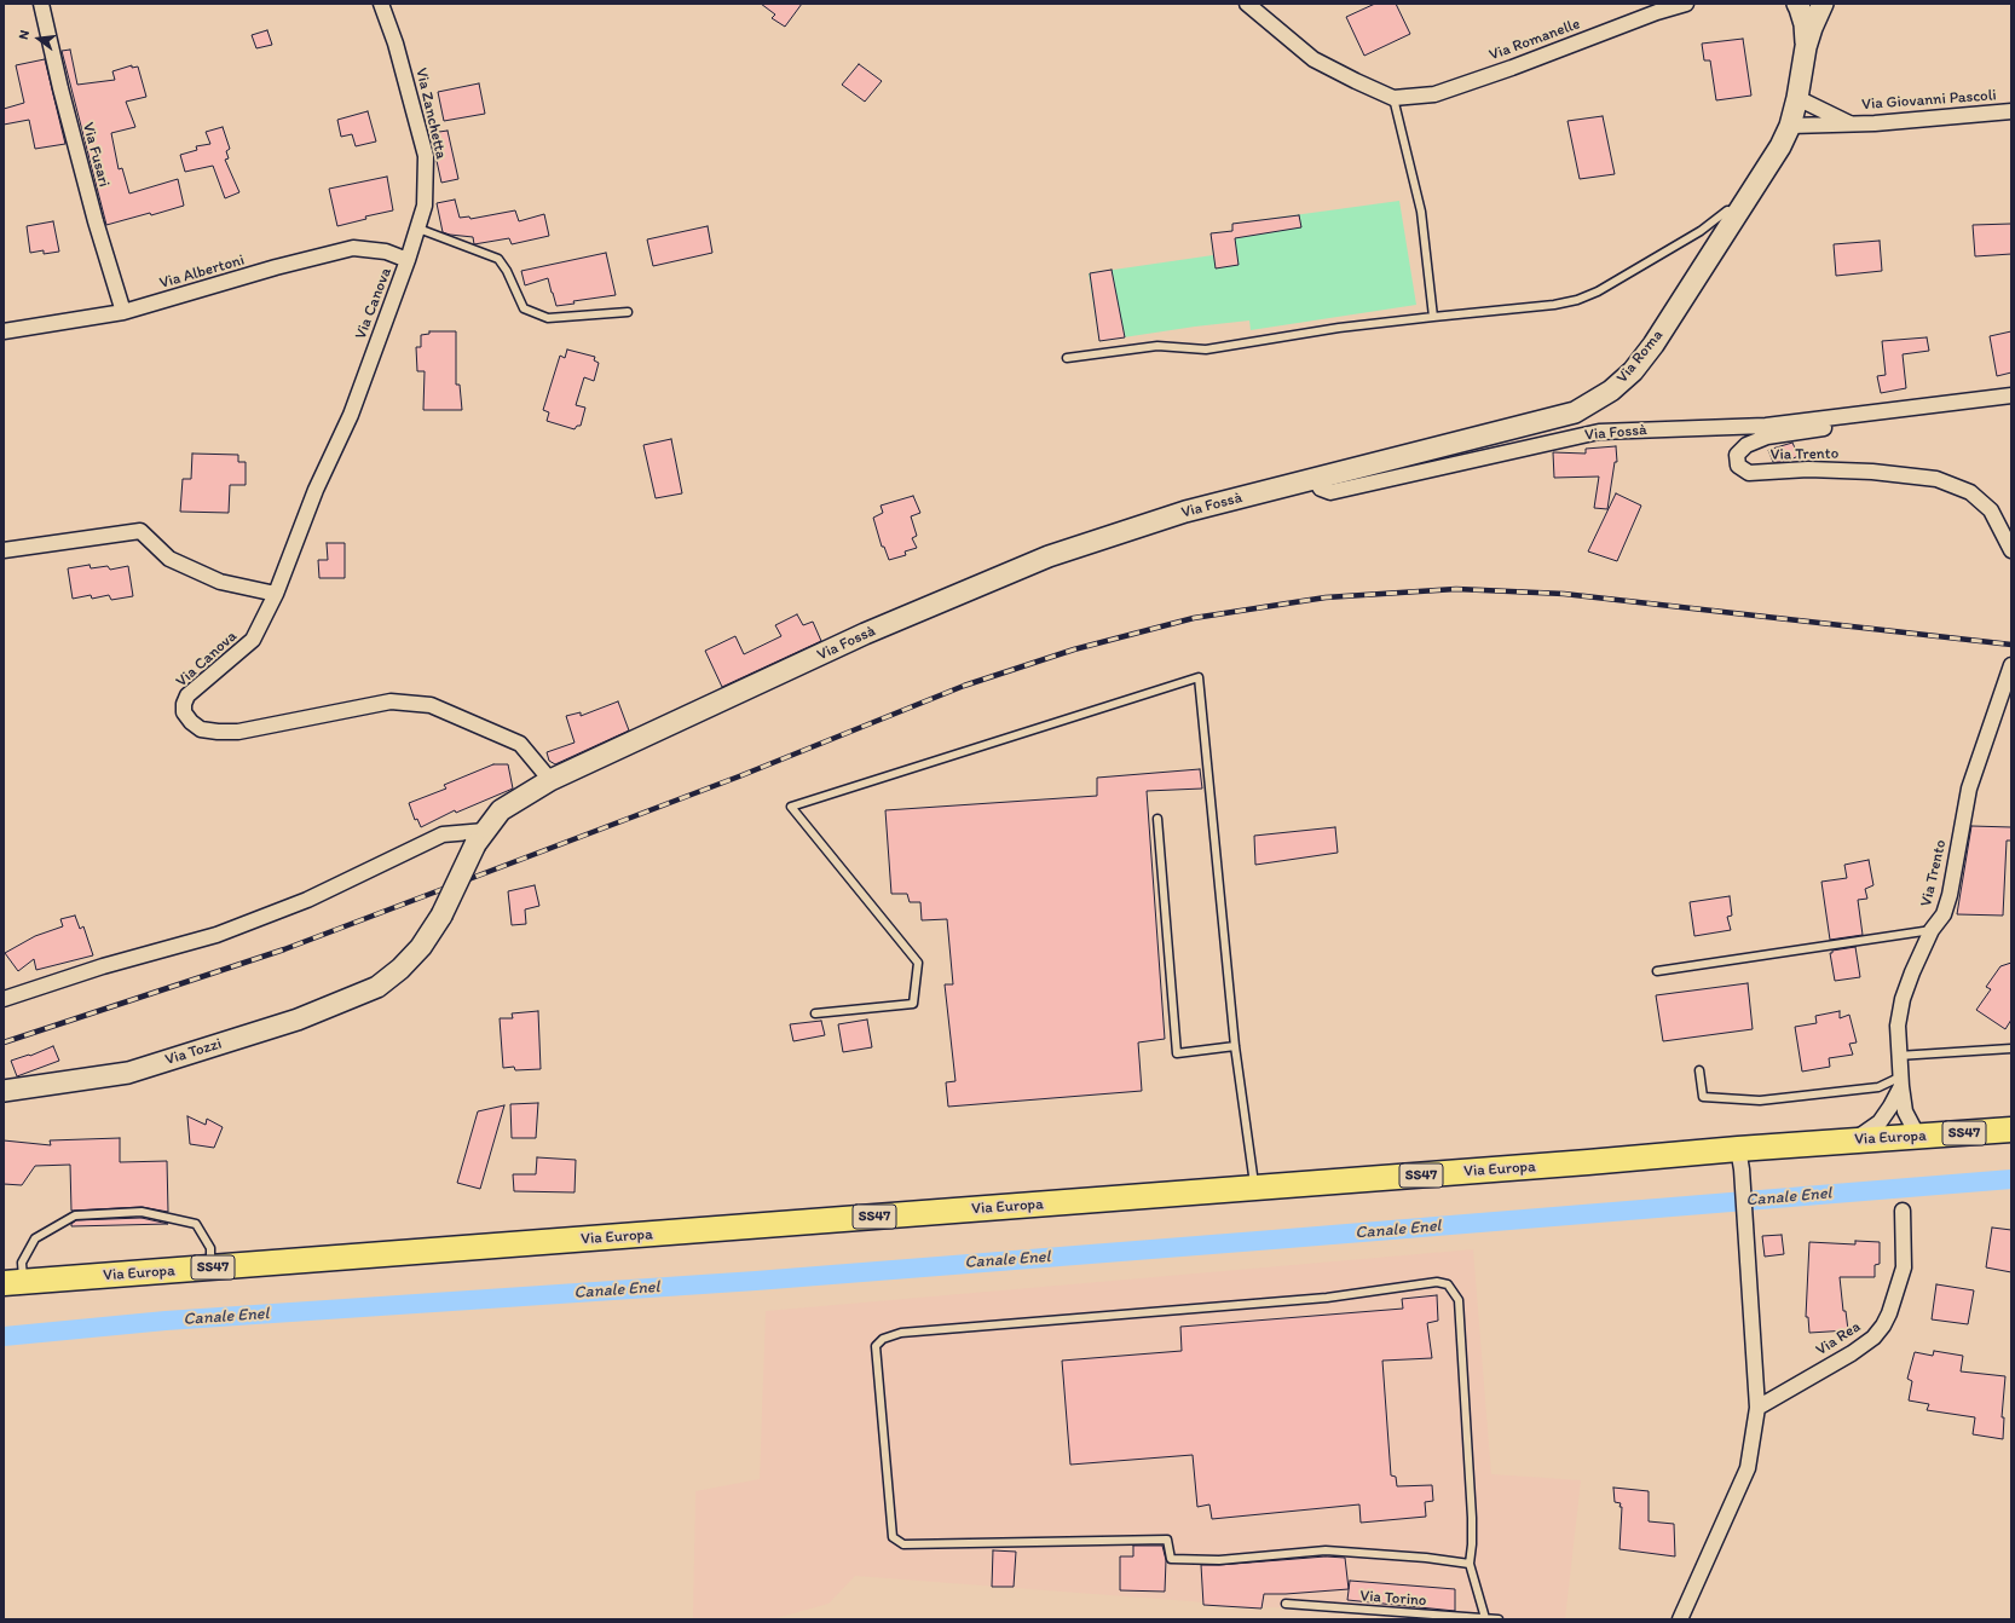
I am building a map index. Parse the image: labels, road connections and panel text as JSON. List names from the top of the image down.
{
  "streets": {
    "main road": [
      "Via Roma",
      "Via Fossà",
      "Via Tozzi",
      "SS47",
      "Via Europa"
    ],
    "street": [
      "Via Romanelle",
      "Via Giovanni Pascoli",
      "Via Zanchetta",
      "Via Fusari",
      "Via Albertoni",
      "Via Canova",
      "Via Trento",
      "Via Rea"
    ],
    "lane": ["Via Torino"]
  },
  "crossings": [
    ["Via Giovanni Pascoli", "Via Roma"],
    ["Via Zanchetta", "Via Albertoni"],
    ["Via Zanchetta", "Via Canova"],
    ["Via Fusari", "Via Albertoni"],
    ["Via Albertoni", "Via Canova"],
    ["Via Canova", "Via Fossà"],
    ["Via Roma", "Via Fossà"],
    ["Via Fossà", "Via Trento"],
    ["Via Fossà", "Via Tozzi"],
    ["Via Trento", "Via Europa"]
  ],
  "water": ["Canale Enel"],
  "north": "left"
}
